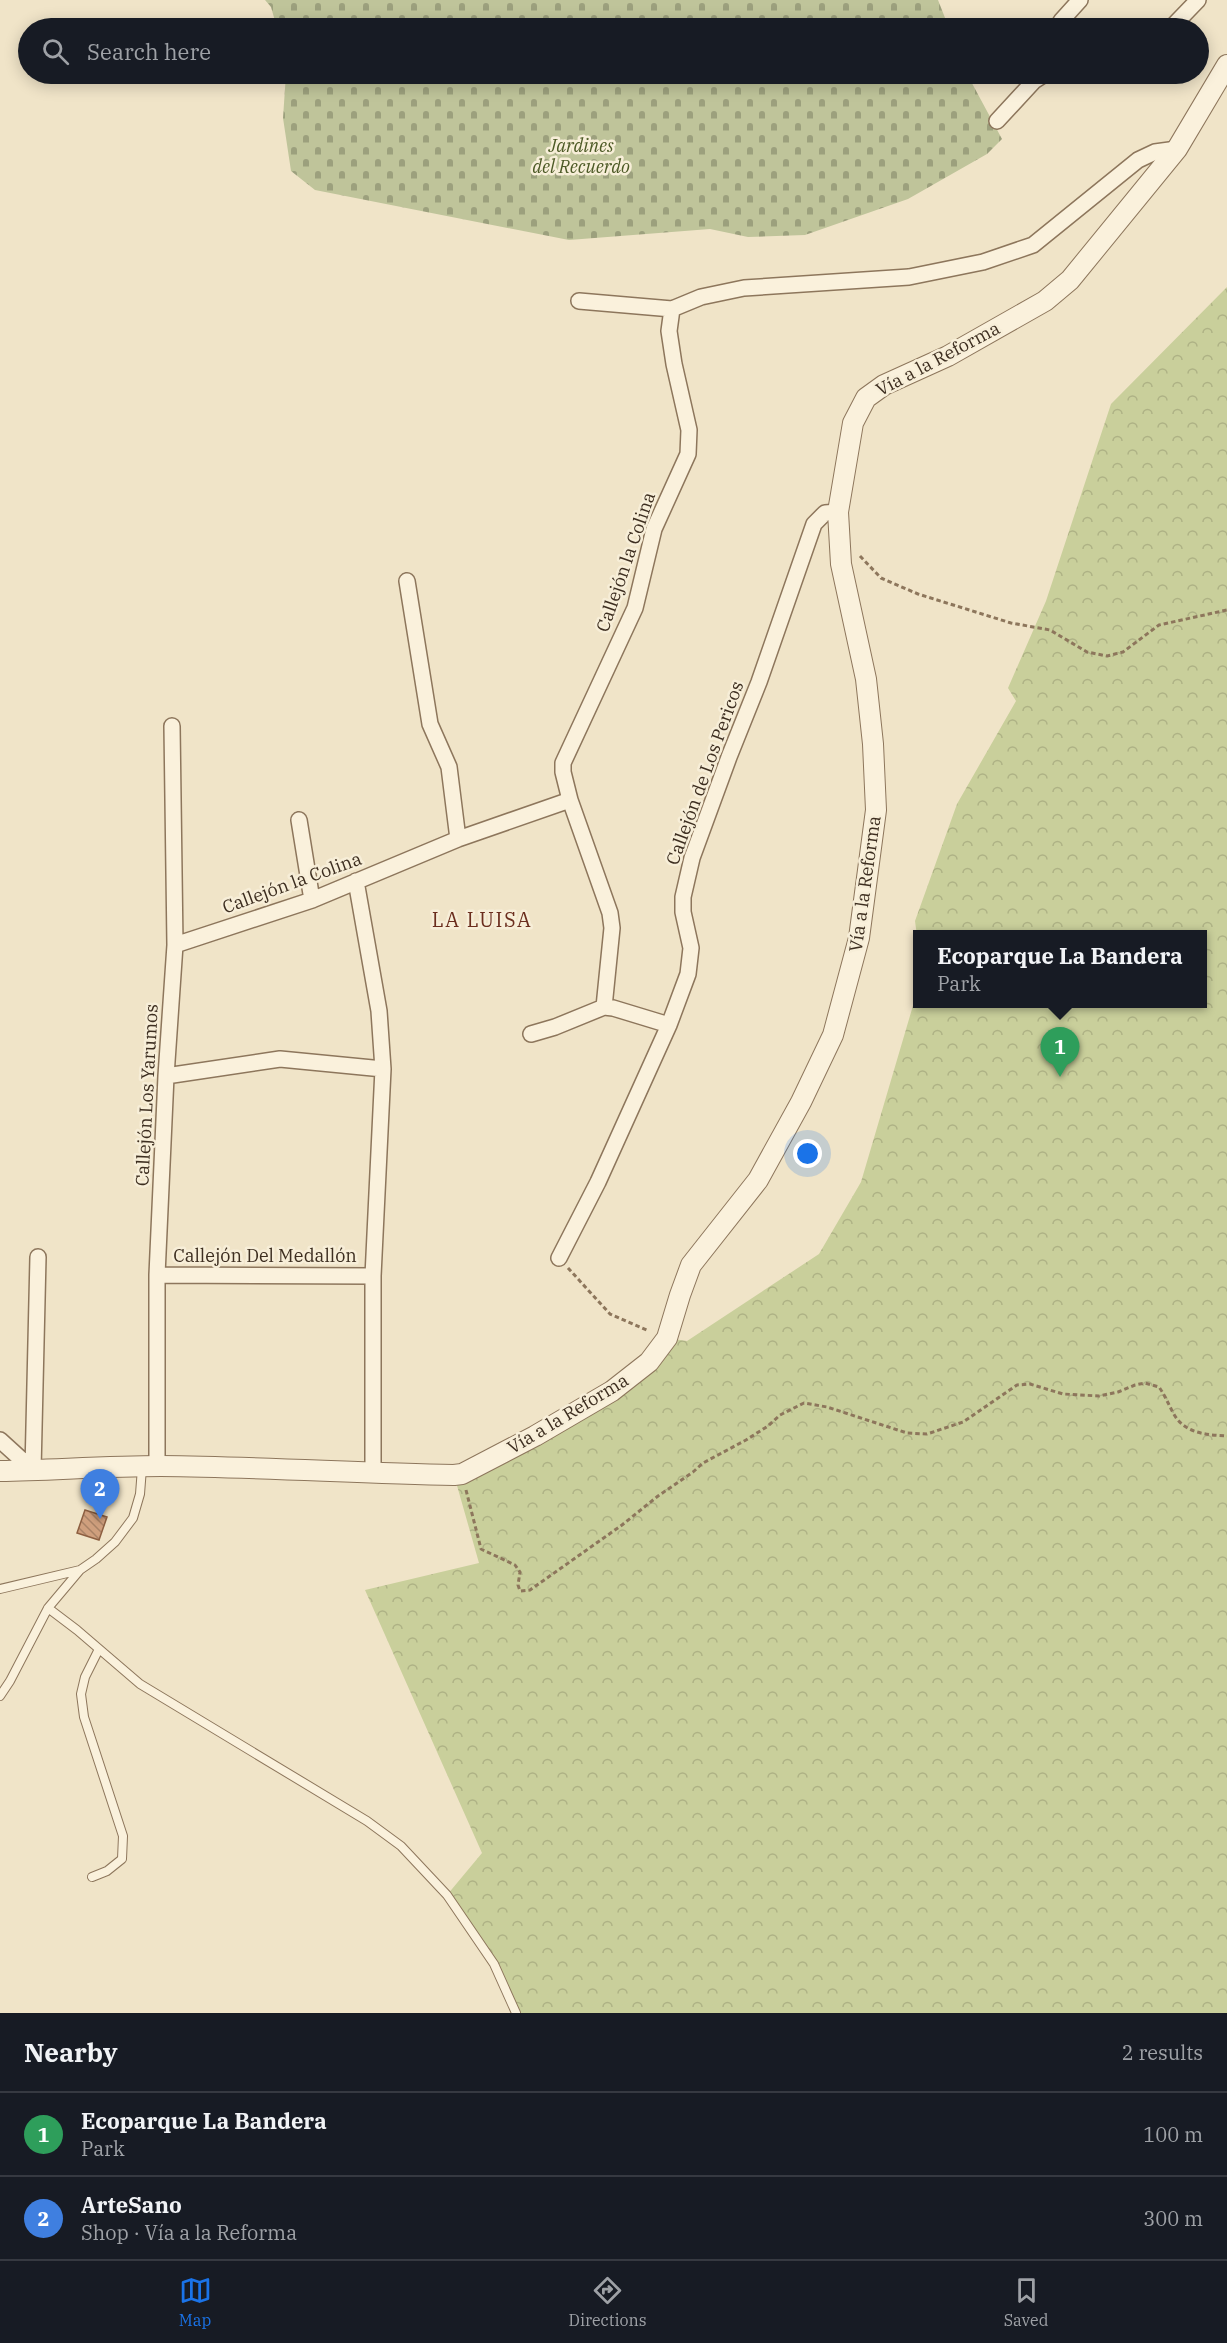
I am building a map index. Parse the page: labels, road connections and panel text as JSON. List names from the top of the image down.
{
  "streets": {
    "street": [
      "Vía a la Reforma",
      "Callejón la Colina",
      "Callejón de Los Pericos",
      "Callejón Los Yarumos",
      "Callejón Del Medallón"
    ]
  },
  "crossings": [
    ["Vía a la Reforma", "Callejón de Los Pericos"],
    ["Vía a la Reforma", "Callejón Los Yarumos"],
    ["Callejón la Colina", "Callejón Los Yarumos"],
    ["Callejón Los Yarumos", "Callejón Del Medallón"]
  ],
  "districts": ["LA LUISA"],
  "parks": ["Jardines del Recuerdo"],
  "page": {
    "search": "Search here",
    "popup": ["Ecoparque La Bandera", "Park"],
    "pins": ["1", "2"],
    "heading": ["Nearby", "2 results"],
    "list": [
      {
        "mark": "1",
        "name": "Ecoparque La Bandera",
        "note": "Park",
        "value": "100 m"
      },
      {
        "mark": "2",
        "name": "ArteSano",
        "note": "Shop · Vía a la Reforma",
        "value": "300 m"
      }
    ],
    "nav": ["Map", "Directions", "Saved"]
  }
}
